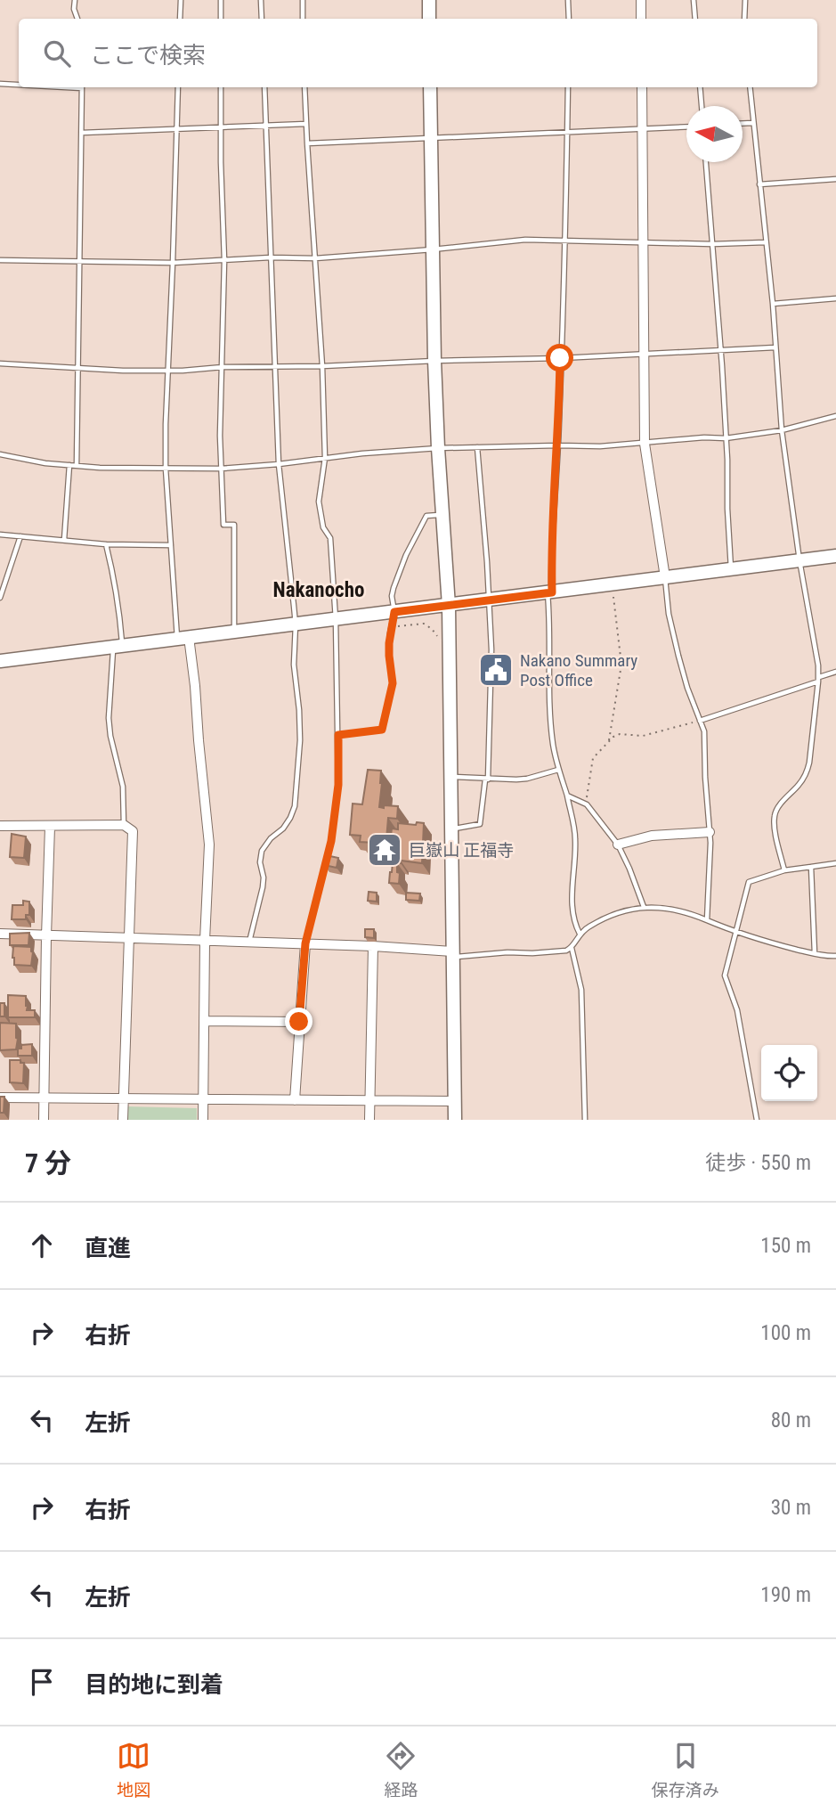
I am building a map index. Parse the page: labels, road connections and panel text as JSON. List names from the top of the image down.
{
  "districts": ["Nakanocho"],
  "places": {
    "public building": ["Nakano Summary Post Office"],
    "temple": ["巨嶽山 正福寺"]
  },
  "north": "left",
  "page": {
    "search": "ここで検索",
    "heading": ["7 分", "徒歩 · 550 m"],
    "list": [
      ["直進", "150 m"],
      ["右折", "100 m"],
      ["左折", "80 m"],
      ["右折", "30 m"],
      ["左折", "190 m"],
      "目的地に到着"
    ],
    "nav": ["地図", "経路", "保存済み"]
  }
}
